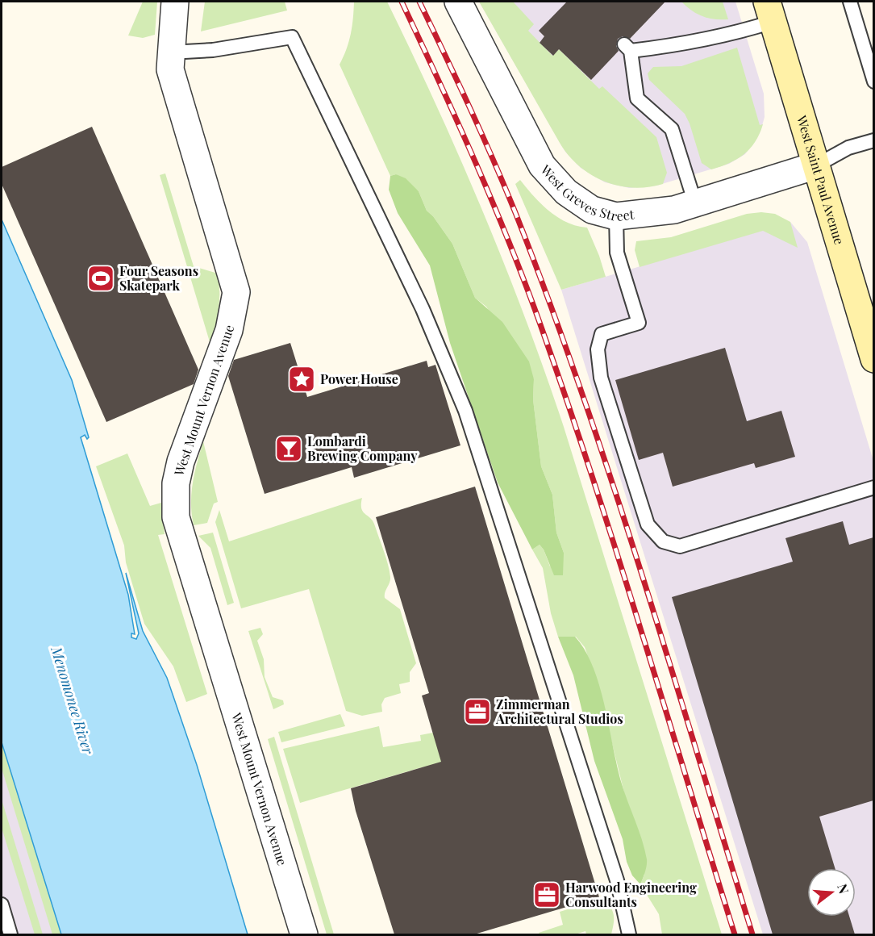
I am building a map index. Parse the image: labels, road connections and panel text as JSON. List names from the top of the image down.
{
  "streets": {
    "street": ["West Saint Paul Avenue", "West Greves Street", "West Mount Vernon Avenue"]
  },
  "crossings": [
    ["West Saint Paul Avenue", "West Greves Street"]
  ],
  "water": ["Menomonee River"],
  "places": {
    "sports": ["Four Seasons Skatepark"],
    "place": ["Power House"],
    "bar": ["Lombardi Brewing Company"],
    "office": ["Zimmerman Architectural Studios", "Harwood Engineering Consultants"]
  },
  "north": "right"
}
